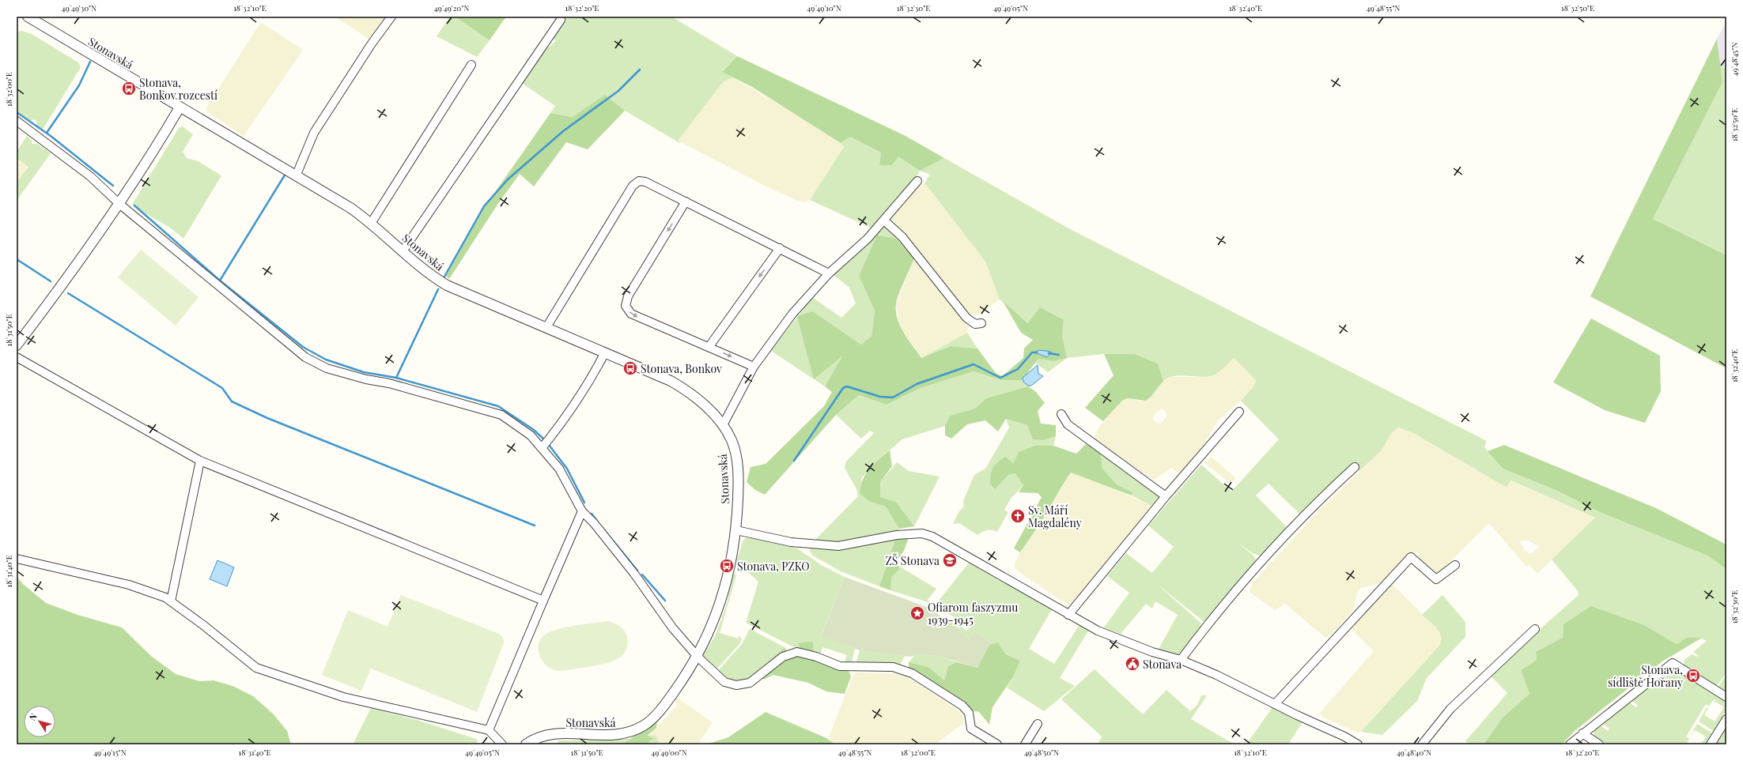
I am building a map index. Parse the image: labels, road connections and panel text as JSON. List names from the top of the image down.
{
  "streets": {
    "street": ["Stonavská"]
  },
  "places": {
    "bus stop": [
      "Stonava, Bonkov rozcestí",
      "Stonava, Bonkov",
      "Stonava, PZKO",
      "Stonava, sídliště Hořany"
    ],
    "church": ["Sv. Máří Magdalény"],
    "school or university": ["ZŠ Stonava"],
    "place": ["Ofiarom faszyzmu 1939-1945"],
    "public building": ["Stonava"]
  },
  "north": "top left",
  "coordinates": [
    "49°49'30\"N",
    "18°32'10\"E",
    "49°49'20\"N",
    "18°32'20\"E",
    "49°49'10\"N",
    "18°32'30\"E",
    "49°49'05\"N",
    "18°32'40\"E",
    "49°48'55\"N",
    "18°32'50\"E",
    "49°48'45\"N",
    "18°32'00\"E",
    "18°31'50\"E",
    "18°31'40\"E",
    "49°49'15\"N",
    "49°49'00\"N",
    "49°48'50\"N",
    "49°48'40\"N"
  ]
}
